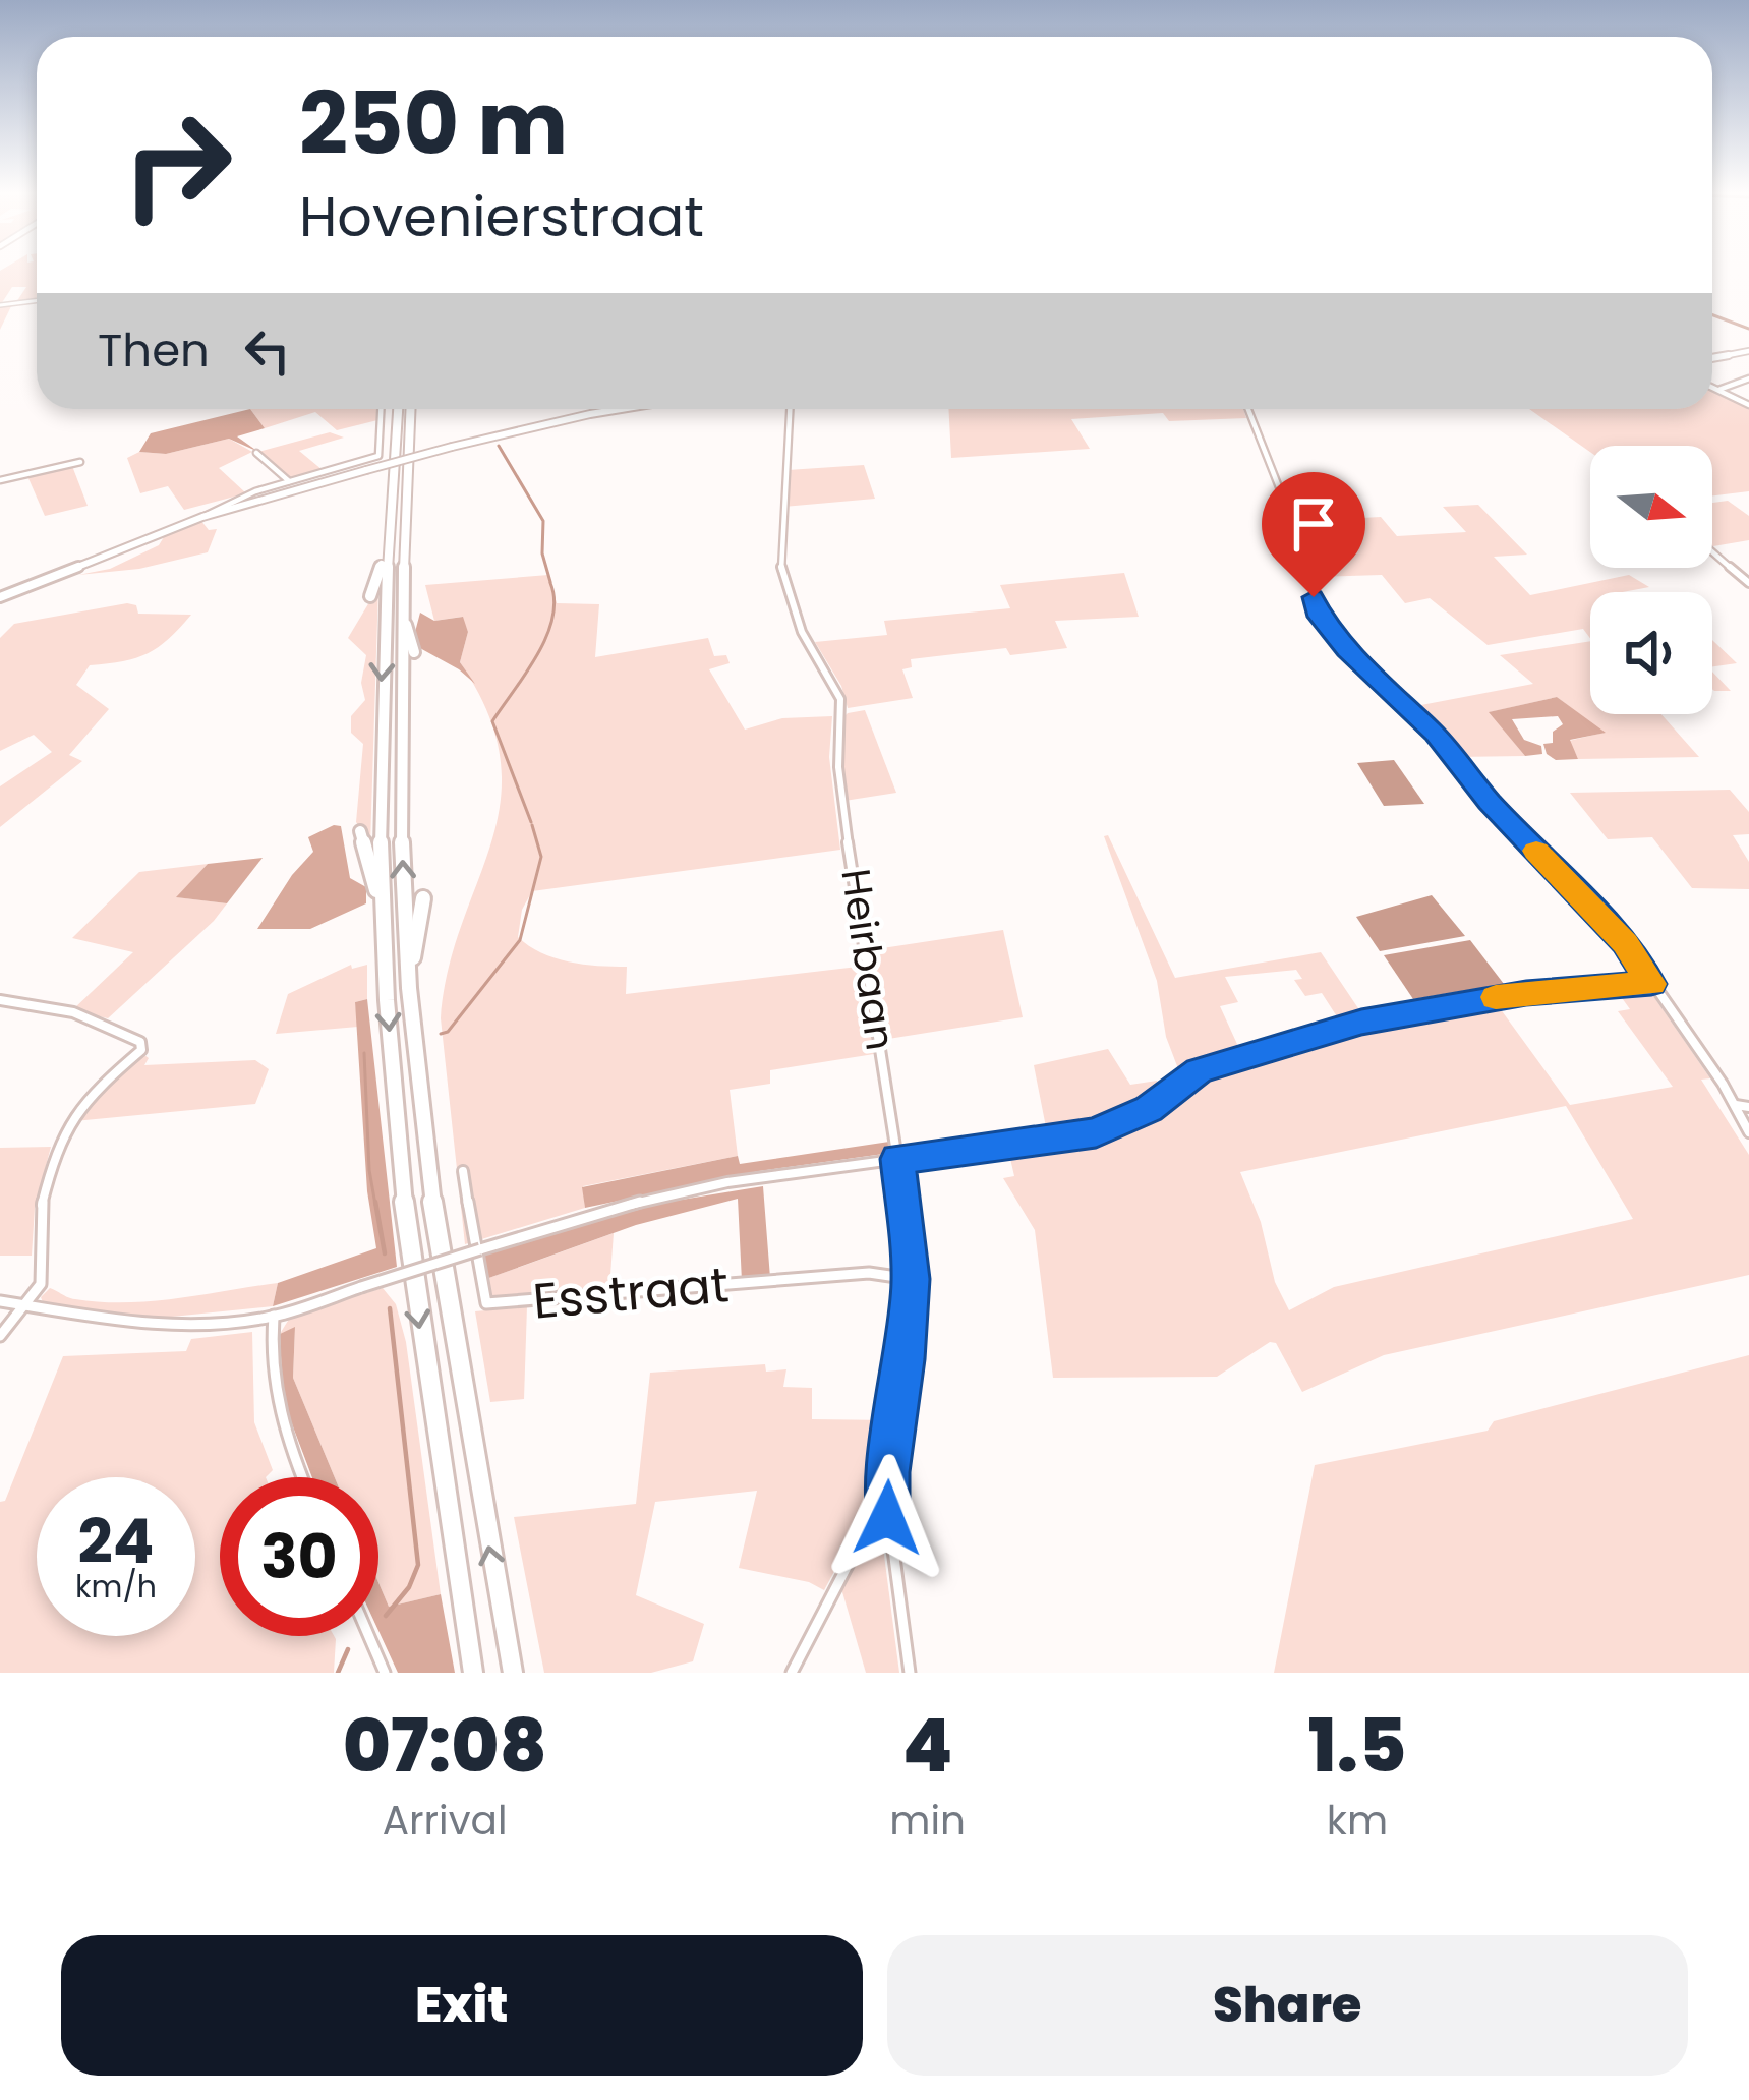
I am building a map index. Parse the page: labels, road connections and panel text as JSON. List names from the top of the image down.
{
  "streets": {
    "street": ["Heirbaan", "Esstraat"]
  },
  "crossings": [
    ["Heirbaan", "Esstraat"]
  ],
  "north": "right",
  "page": {
    "turn": ["250 m", "Hovenierstraat"],
    "then": "Then",
    "speed": "24 km/h",
    "limit": "30",
    "eta": [
      "07:08",
      "Arrival",
      "4",
      "min",
      "1.5",
      "km"
    ],
    "buttons": ["Exit", "Share"]
  }
}
